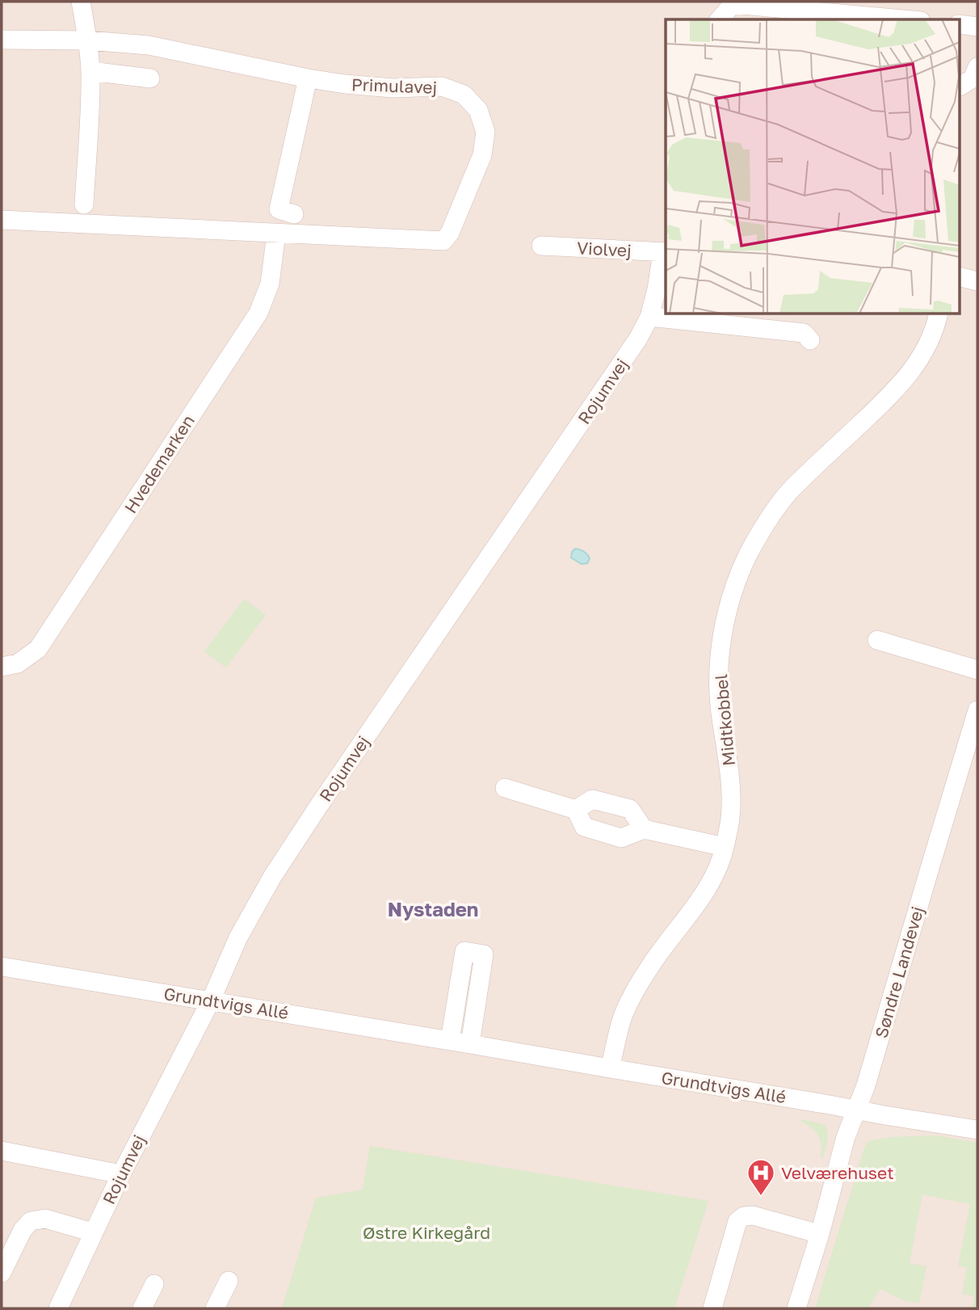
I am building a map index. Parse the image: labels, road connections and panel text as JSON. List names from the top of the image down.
{
  "streets": {
    "street": [
      "Primulavej",
      "Violvej",
      "Rojumvej",
      "Hvedemarken",
      "Midtkobbel",
      "Søndre Landevej",
      "Grundtvigs Allé"
    ]
  },
  "crossings": [
    ["Primulavej", "Hvedemarken"],
    ["Violvej", "Rojumvej"],
    ["Rojumvej", "Grundtvigs Allé"],
    ["Midtkobbel", "Grundtvigs Allé"],
    ["Søndre Landevej", "Grundtvigs Allé"]
  ],
  "districts": ["Nystaden"],
  "parks": ["Østre Kirkegård"],
  "places": {
    "hospital": ["Velværehuset"]
  }
}
